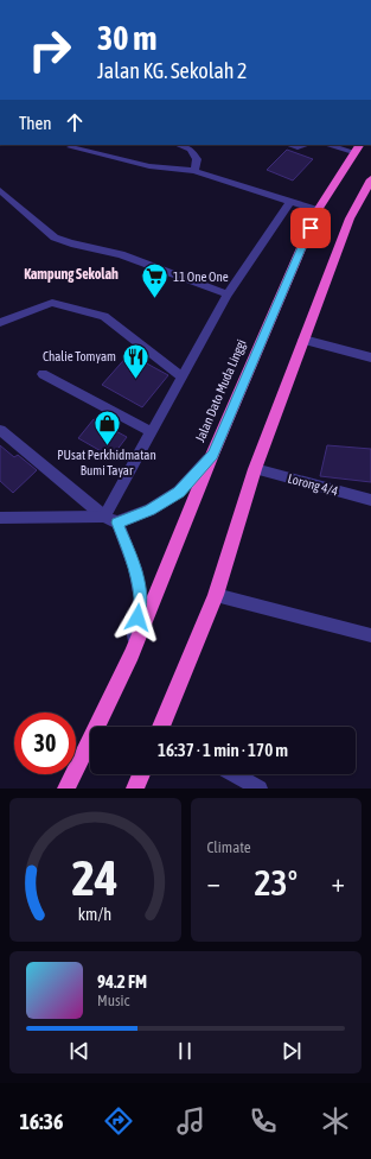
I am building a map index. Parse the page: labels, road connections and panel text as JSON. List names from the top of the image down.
{
  "streets": {
    "highway": ["Jalan Dato Muda Linggi"],
    "street": ["Lorong 4/4"]
  },
  "districts": ["Kampung Sekolah"],
  "places": {
    "supermarket": ["11 One One"],
    "restaurant": ["Chalie Tomyam"],
    "shop": ["PUsat Perkhidmatan Bumi Tayar"]
  },
  "page": {
    "turn": ["30 m", "Jalan KG. Sekolah 2"],
    "then": "Then",
    "limit": "30",
    "trip": "16:37 · 1 min · 170 m",
    "tile": "Climate",
    "heat": ["−", "23°", "+"],
    "song": ["94.2 FM", "Music"],
    "tabs": "16:36",
    "gauge": ["24", "km/h"]
  }
}
